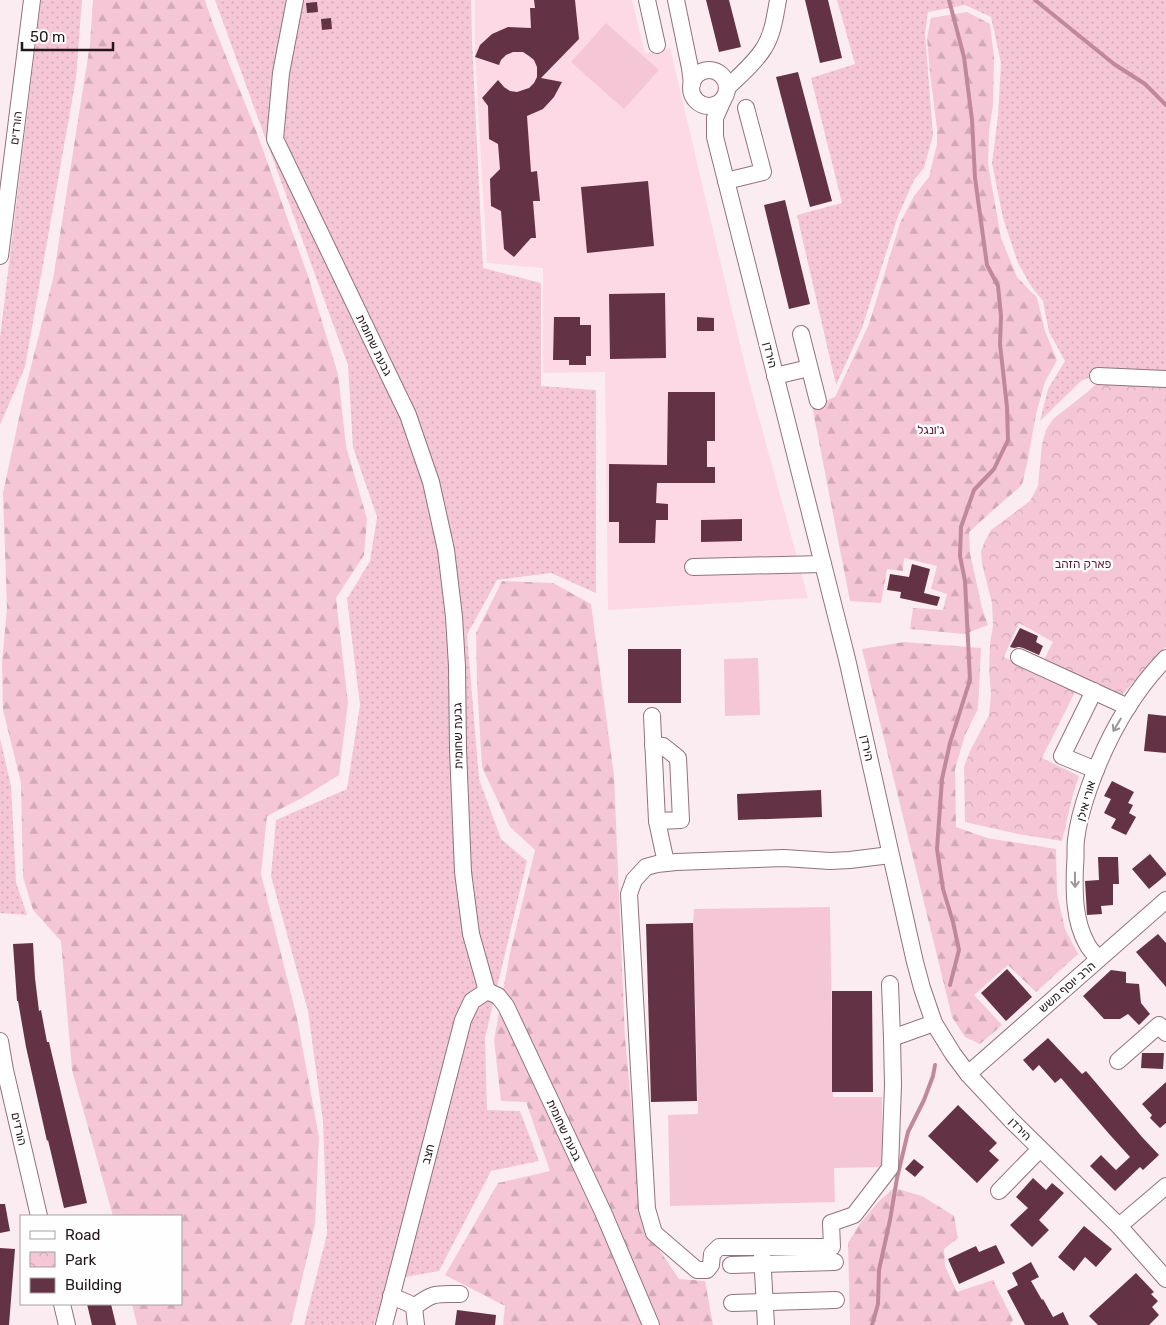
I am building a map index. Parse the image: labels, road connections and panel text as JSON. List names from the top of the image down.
{
  "streets": {
    "street": [
      "הורדים",
      "גבעת שחומית",
      "הירדן",
      "אורי אילן",
      "הרב יוסף משש",
      "חצב"
    ]
  },
  "crossings": [
    ["גבעת שחומית", "חצב"],
    ["הירדן", "הרב יוסף משש"],
    ["אורי אילן", "הרב יוסף משש"]
  ],
  "one_way": ["אורי אילן"],
  "parks": ["ג'ונגל", "פארק הזהב"],
  "legend": ["Road", "Park", "Building"],
  "scale_bar": "50 m"
}
